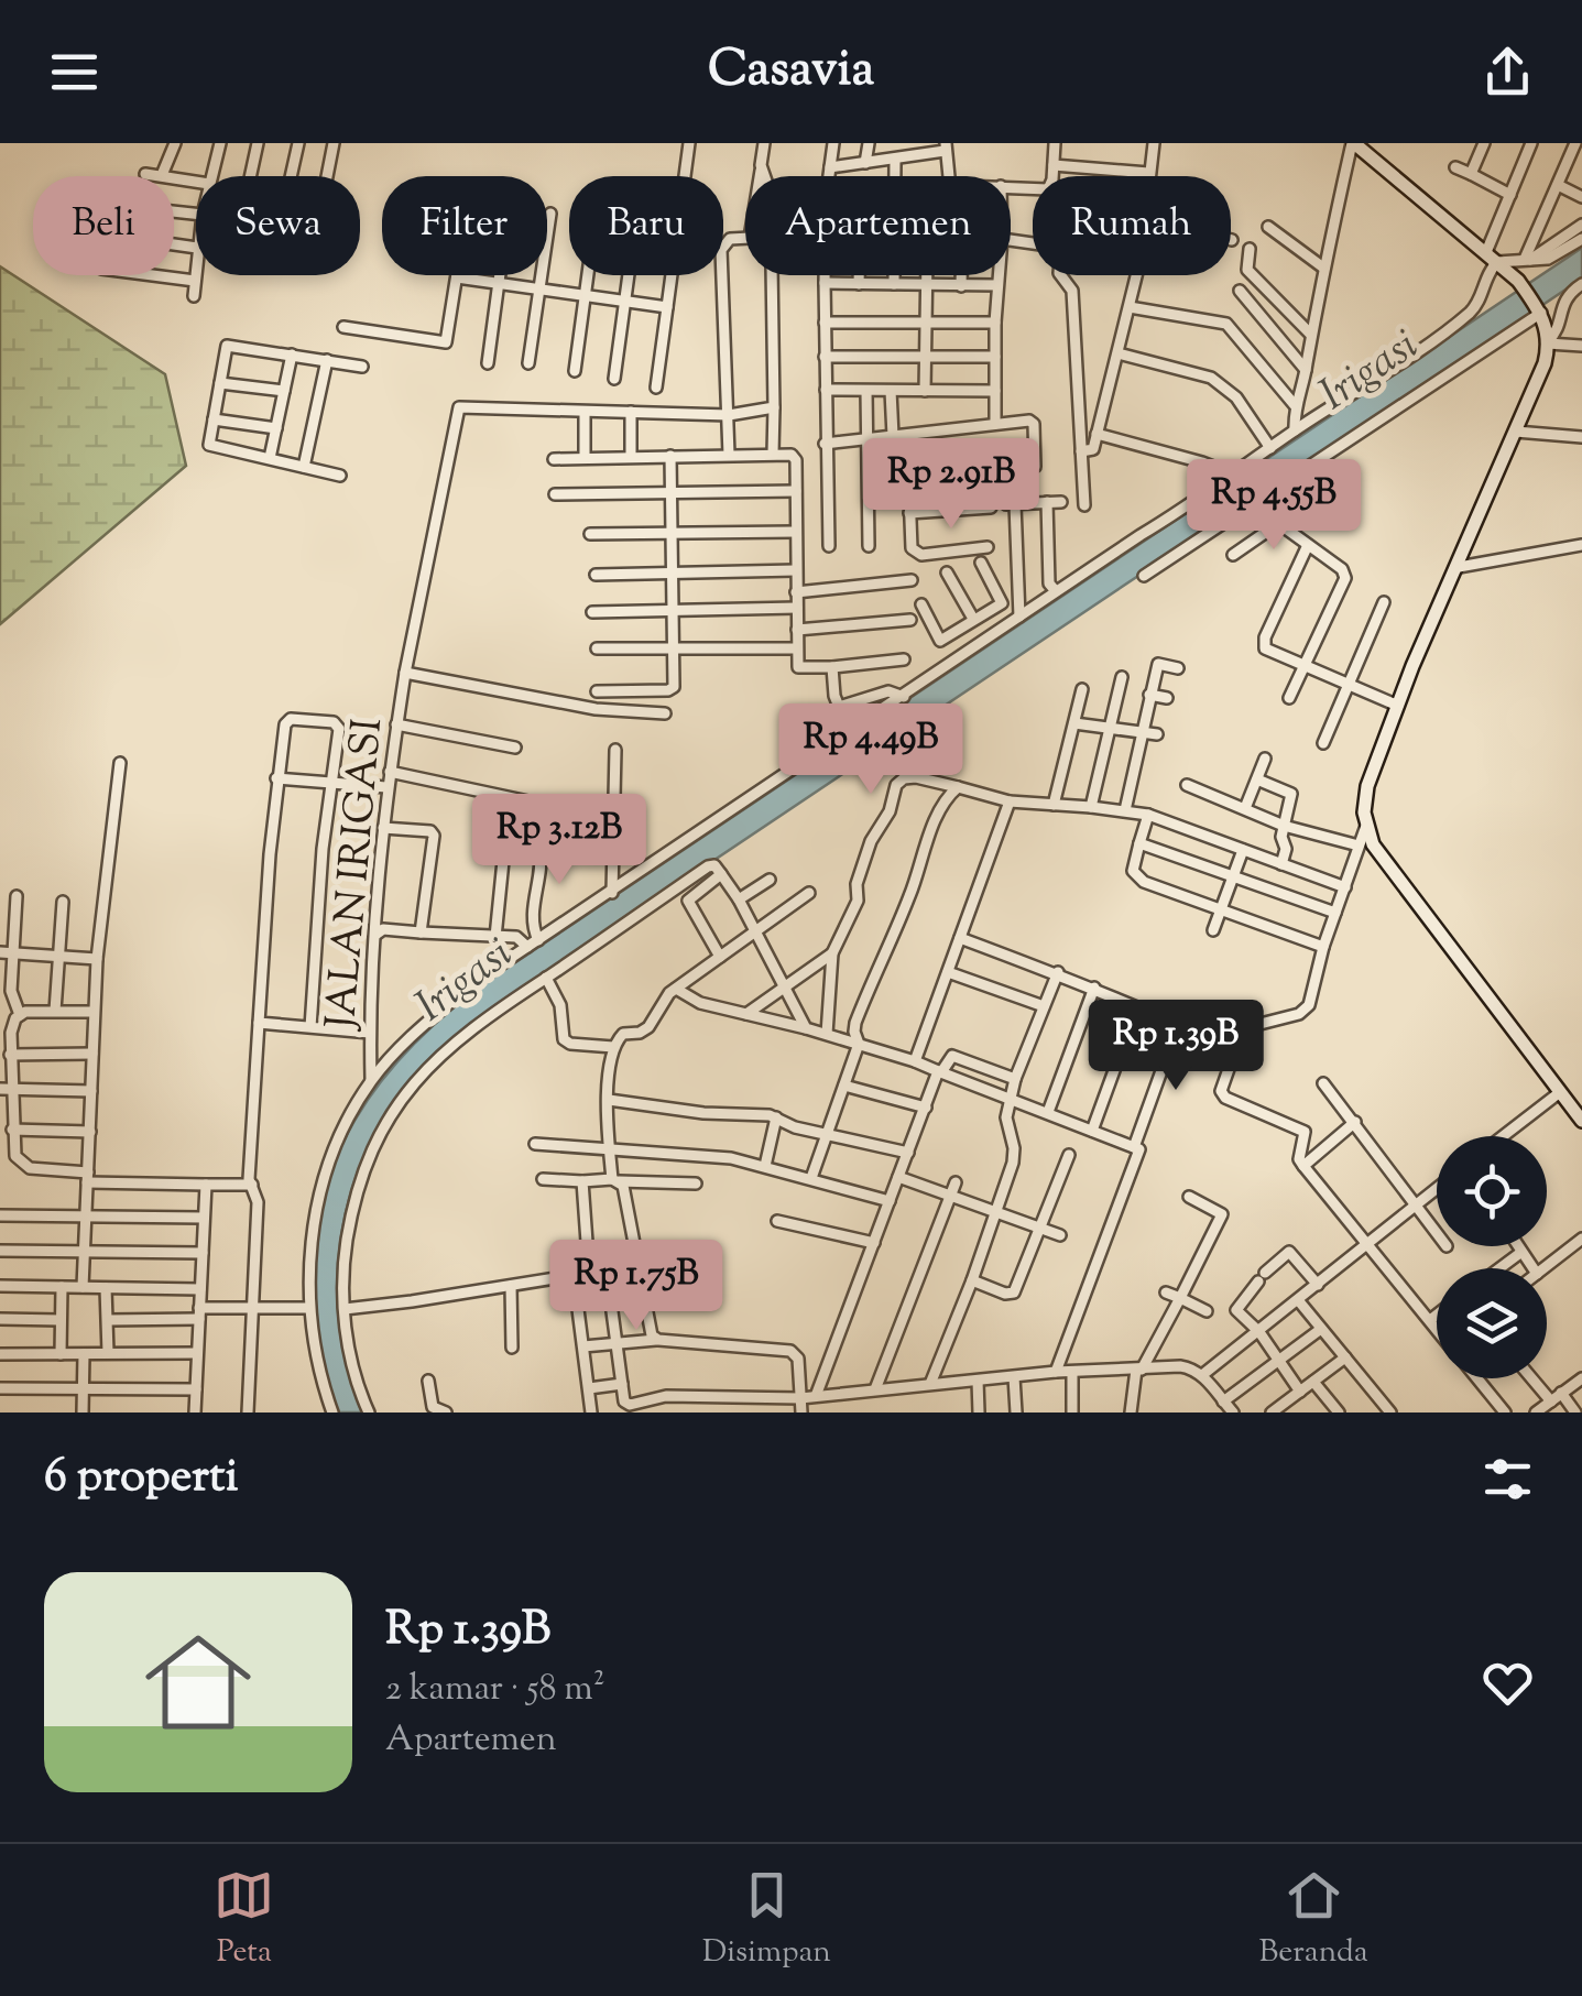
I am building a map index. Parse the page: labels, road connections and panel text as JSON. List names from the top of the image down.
{
  "streets": {
    "street": ["JALAN IRIGASI"]
  },
  "water": ["Irigasi"],
  "page": {
    "header": "Casavia",
    "chip": [
      "Beli",
      "Sewa",
      "Filter",
      "Baru",
      "Apartemen",
      "Rumah"
    ],
    "price": [
      "Rp 2.91B",
      "Rp 4.55B",
      "Rp 4.49B",
      "Rp 3.12B",
      "Rp 1.39B",
      "Rp 1.75B"
    ],
    "heading": "6 properti",
    "list": [
      {
        "name": "Rp 1.39B",
        "note": "2 kamar · 58 m² · Apartemen"
      }
    ],
    "tabs": ["Peta", "Disimpan", "Beranda"]
  }
}
